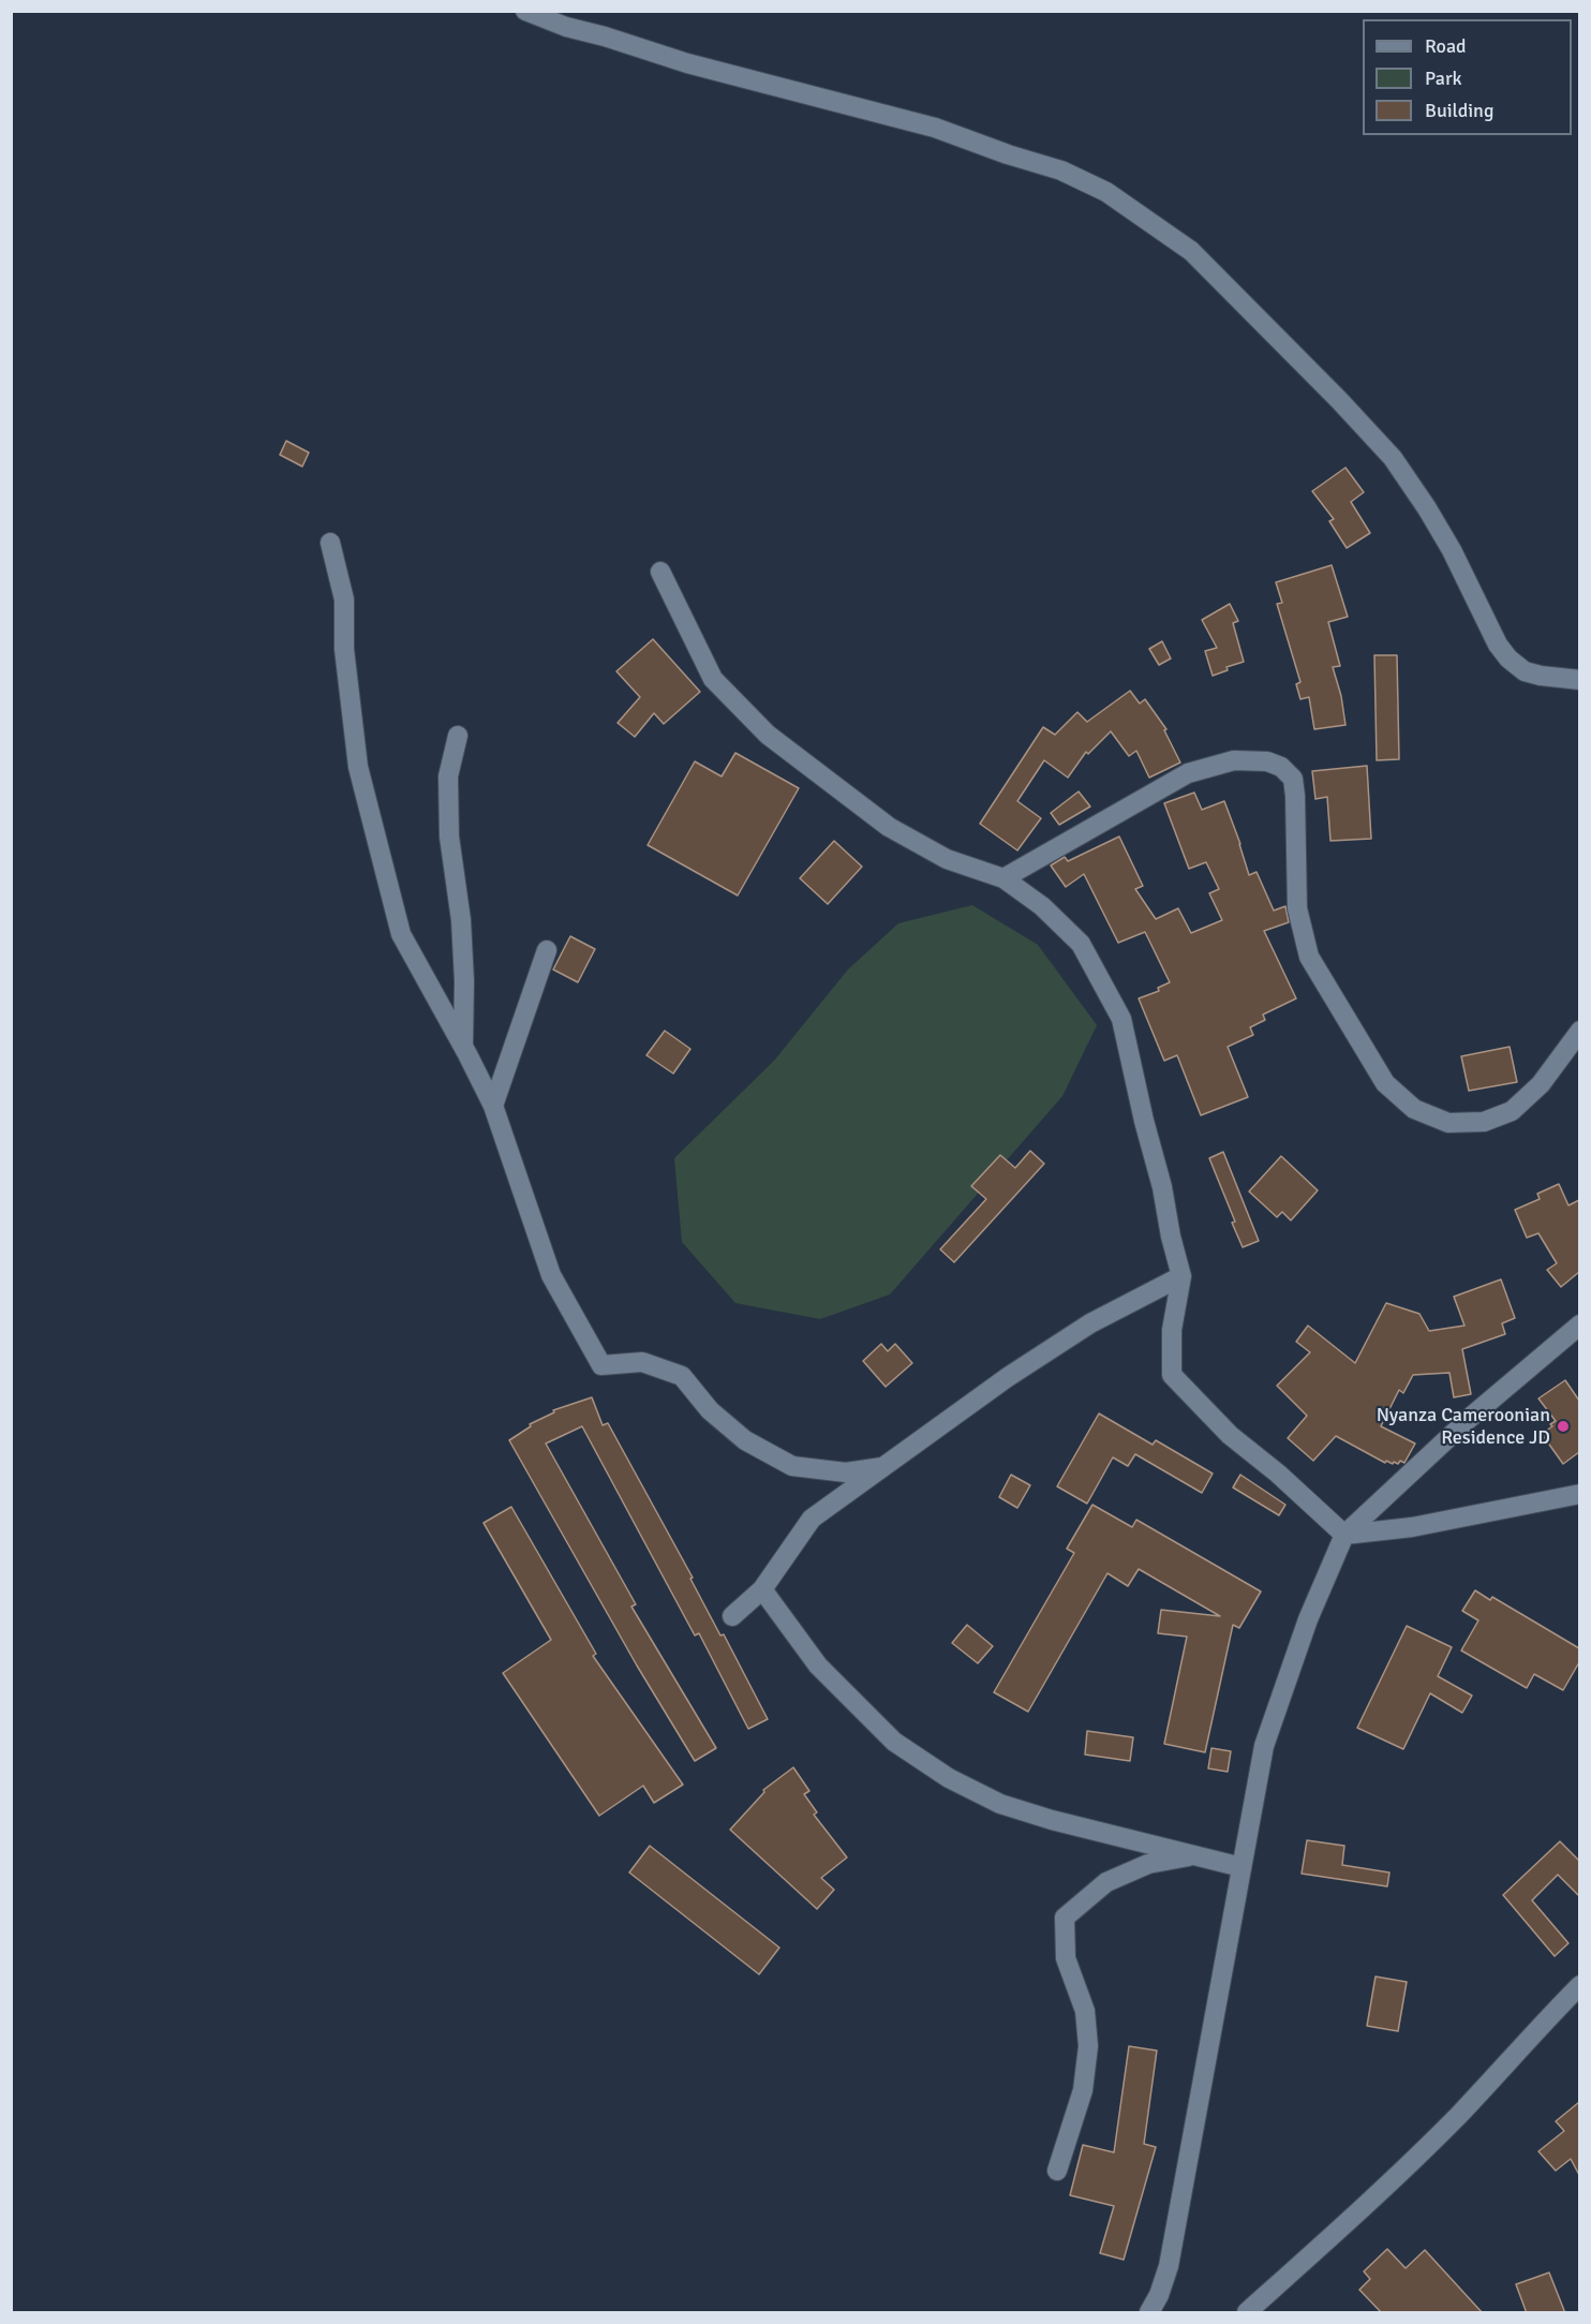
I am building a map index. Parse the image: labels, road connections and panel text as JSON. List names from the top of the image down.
{
  "places": ["Nyanza Cameroonian Residence JD"],
  "legend": ["Road", "Park", "Building"]
}
